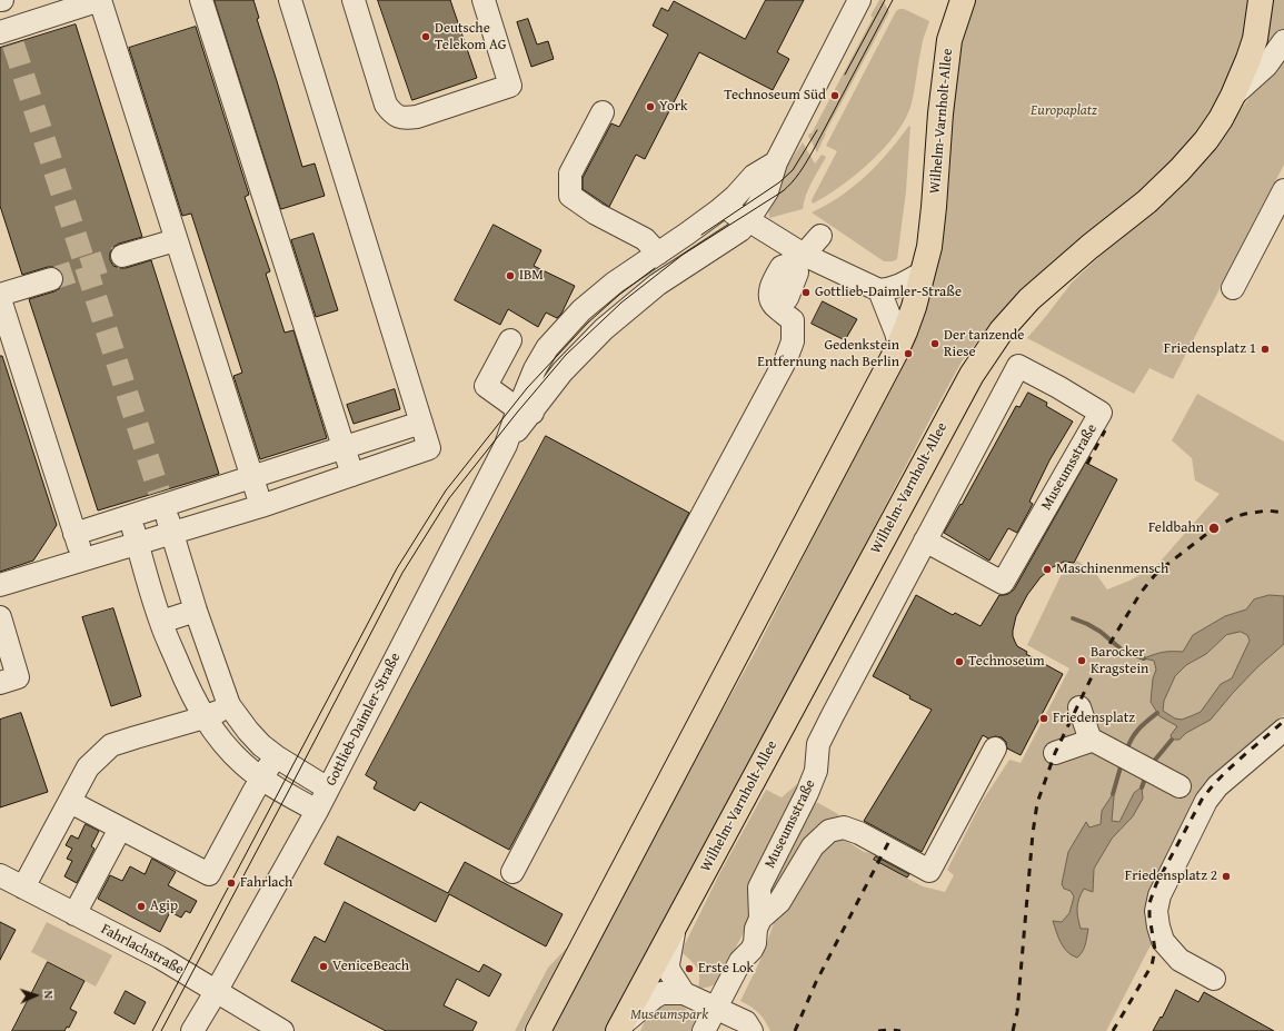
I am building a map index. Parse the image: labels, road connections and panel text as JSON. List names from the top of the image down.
{
  "streets": {
    "main road": ["Wilhelm-Varnholt-Allee"],
    "street": ["Museumsstraße", "Gottlieb-Daimler-Straße", "Fahrlachstraße"]
  },
  "crossings": [
    ["Gottlieb-Daimler-Straße", "Fahrlachstraße"]
  ],
  "parks": ["Europaplatz", "Museumspark"],
  "places": [
    "Deutsche Telekom AG",
    "Technoseum Süd",
    "York",
    "IBM",
    "Gottlieb-Daimler-Straße",
    "Der tanzende Riese",
    "Friedensplatz 1",
    "Gedenkstein Entfernung nach Berlin",
    "Feldbahn",
    "Maschinenmensch",
    "Barocker Kragstein",
    "Technoseum",
    "Friedensplatz",
    "Friedensplatz 2",
    "Fahrlach",
    "Agip",
    "VeniceBeach",
    "Erste Lok"
  ],
  "north": "right"
}
